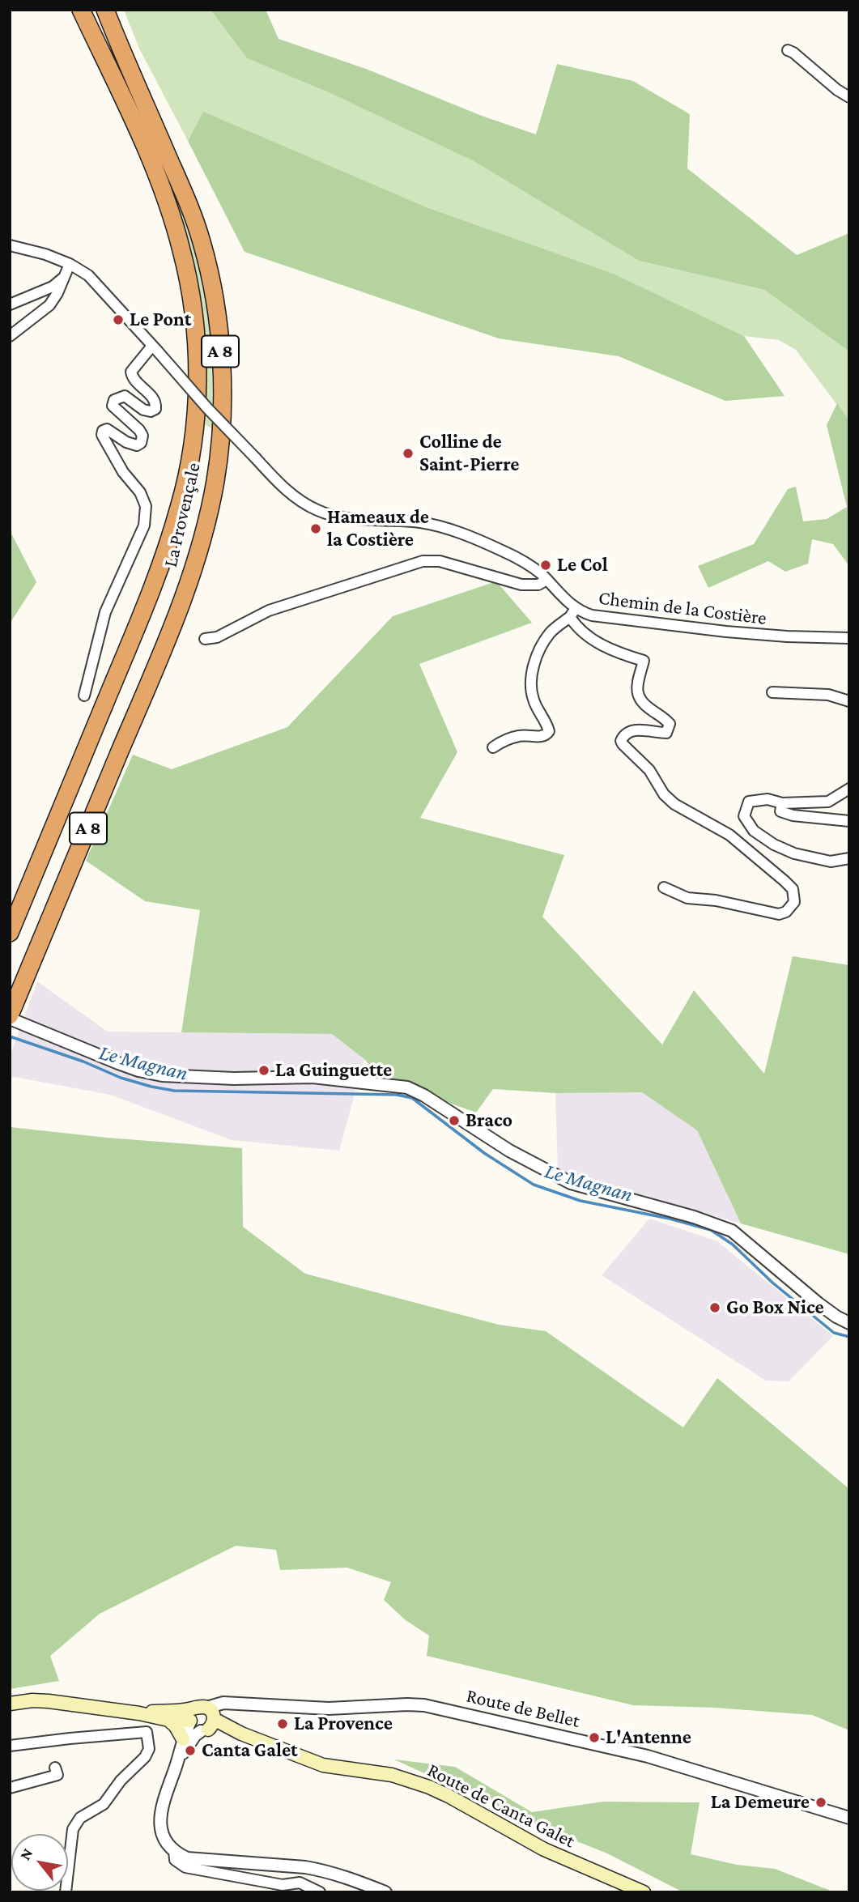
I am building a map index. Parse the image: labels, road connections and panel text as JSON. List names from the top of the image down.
{
  "streets": {
    "highway": ["A 8", "La Provençale"],
    "main road": ["Route de Canta Galet"],
    "street": ["Chemin de la Costière", "Route de Bellet"]
  },
  "crossings": [
    ["Route de Bellet", "Route de Canta Galet"]
  ],
  "water": ["Le Magnan"],
  "places": [
    "Le Pont",
    "Colline de Saint-Pierre",
    "Hameaux de la Costière",
    "Le Col",
    "La Guinguette",
    "Braco",
    "Go Box Nice",
    "La Provence",
    "L'Antenne",
    "Canta Galet",
    "La Demeure"
  ],
  "north": "top left"
}
